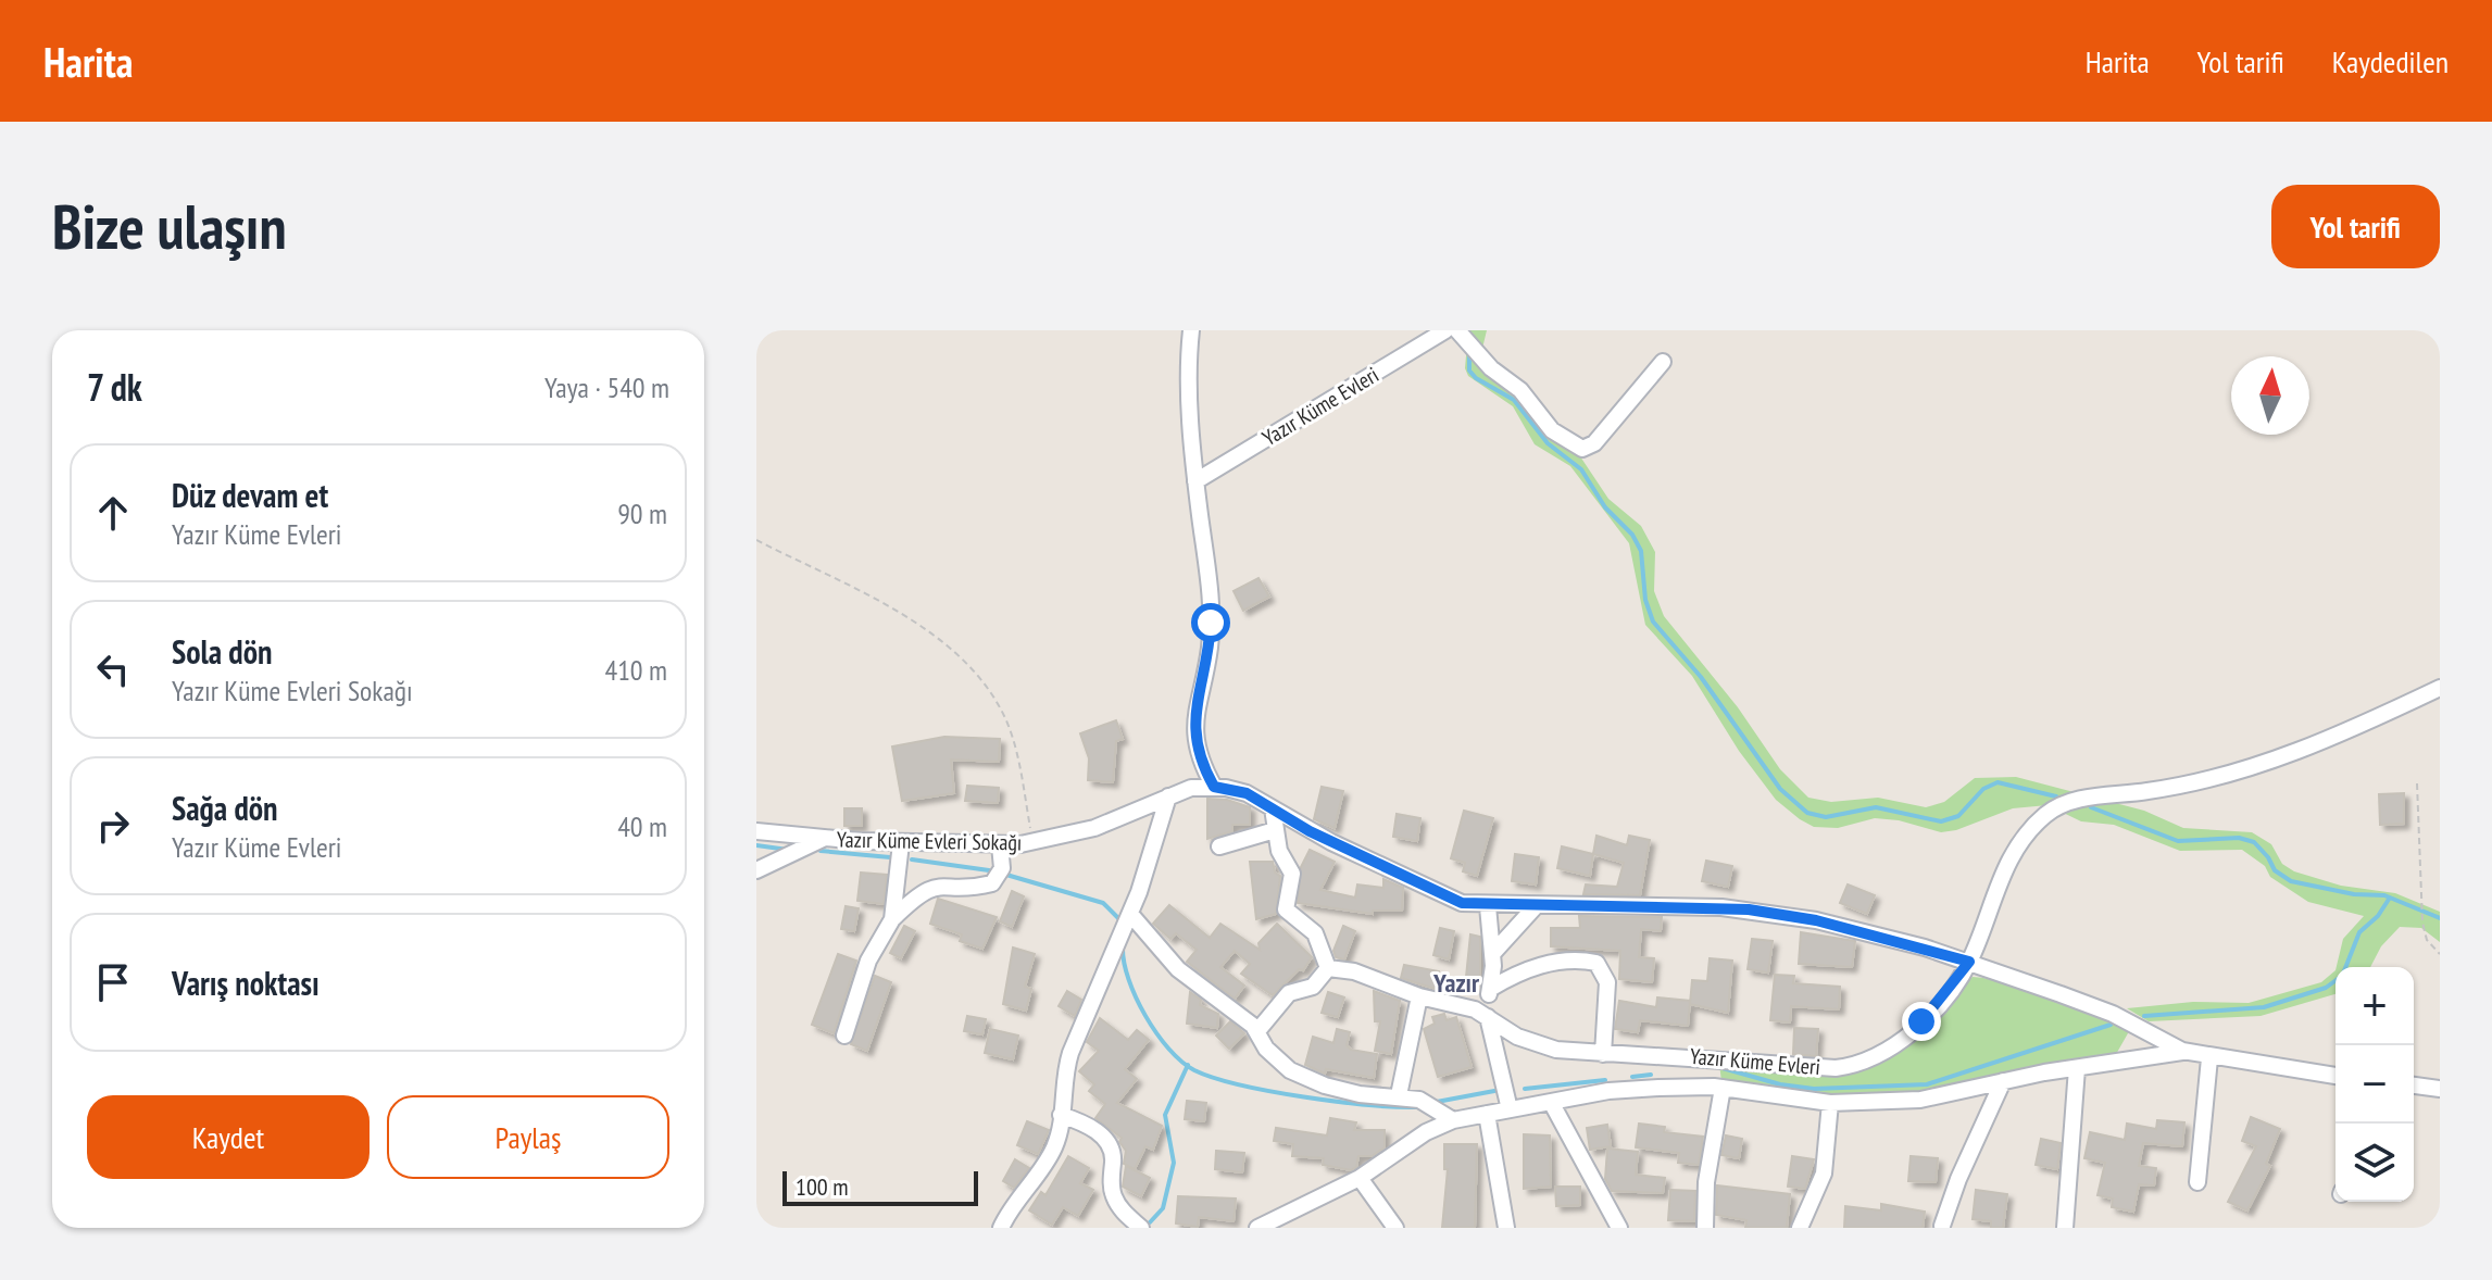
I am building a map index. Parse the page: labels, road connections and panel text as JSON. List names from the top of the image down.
{
  "streets": {
    "street": ["Yazır Küme Evleri", "Yazır Küme Evleri Sokağı"]
  },
  "crossings": [
    ["Yazır Küme Evleri", "Yazır Küme Evleri Sokağı"]
  ],
  "districts": ["Yazır"],
  "scale_bar": "100 m",
  "north": "top",
  "page": {
    "header": "Harita",
    "nav": ["Harita", "Yol tarifi", "Kaydedilen"],
    "buttons": [
      "Yol tarifi",
      ["Kaydet", "Paylaş"]
    ],
    "title": "Bize ulaşın",
    "heading": ["7 dk", "Yaya · 540 m"],
    "list": [
      ["Düz devam et", "Yazır Küme Evleri", "90 m"],
      ["Sola dön", "Yazır Küme Evleri Sokağı", "410 m"],
      ["Sağa dön", "Yazır Küme Evleri", "40 m"],
      "Varış noktası"
    ],
    "map_buttons": ["+", "−"],
    "scale": "100 m"
  }
}
